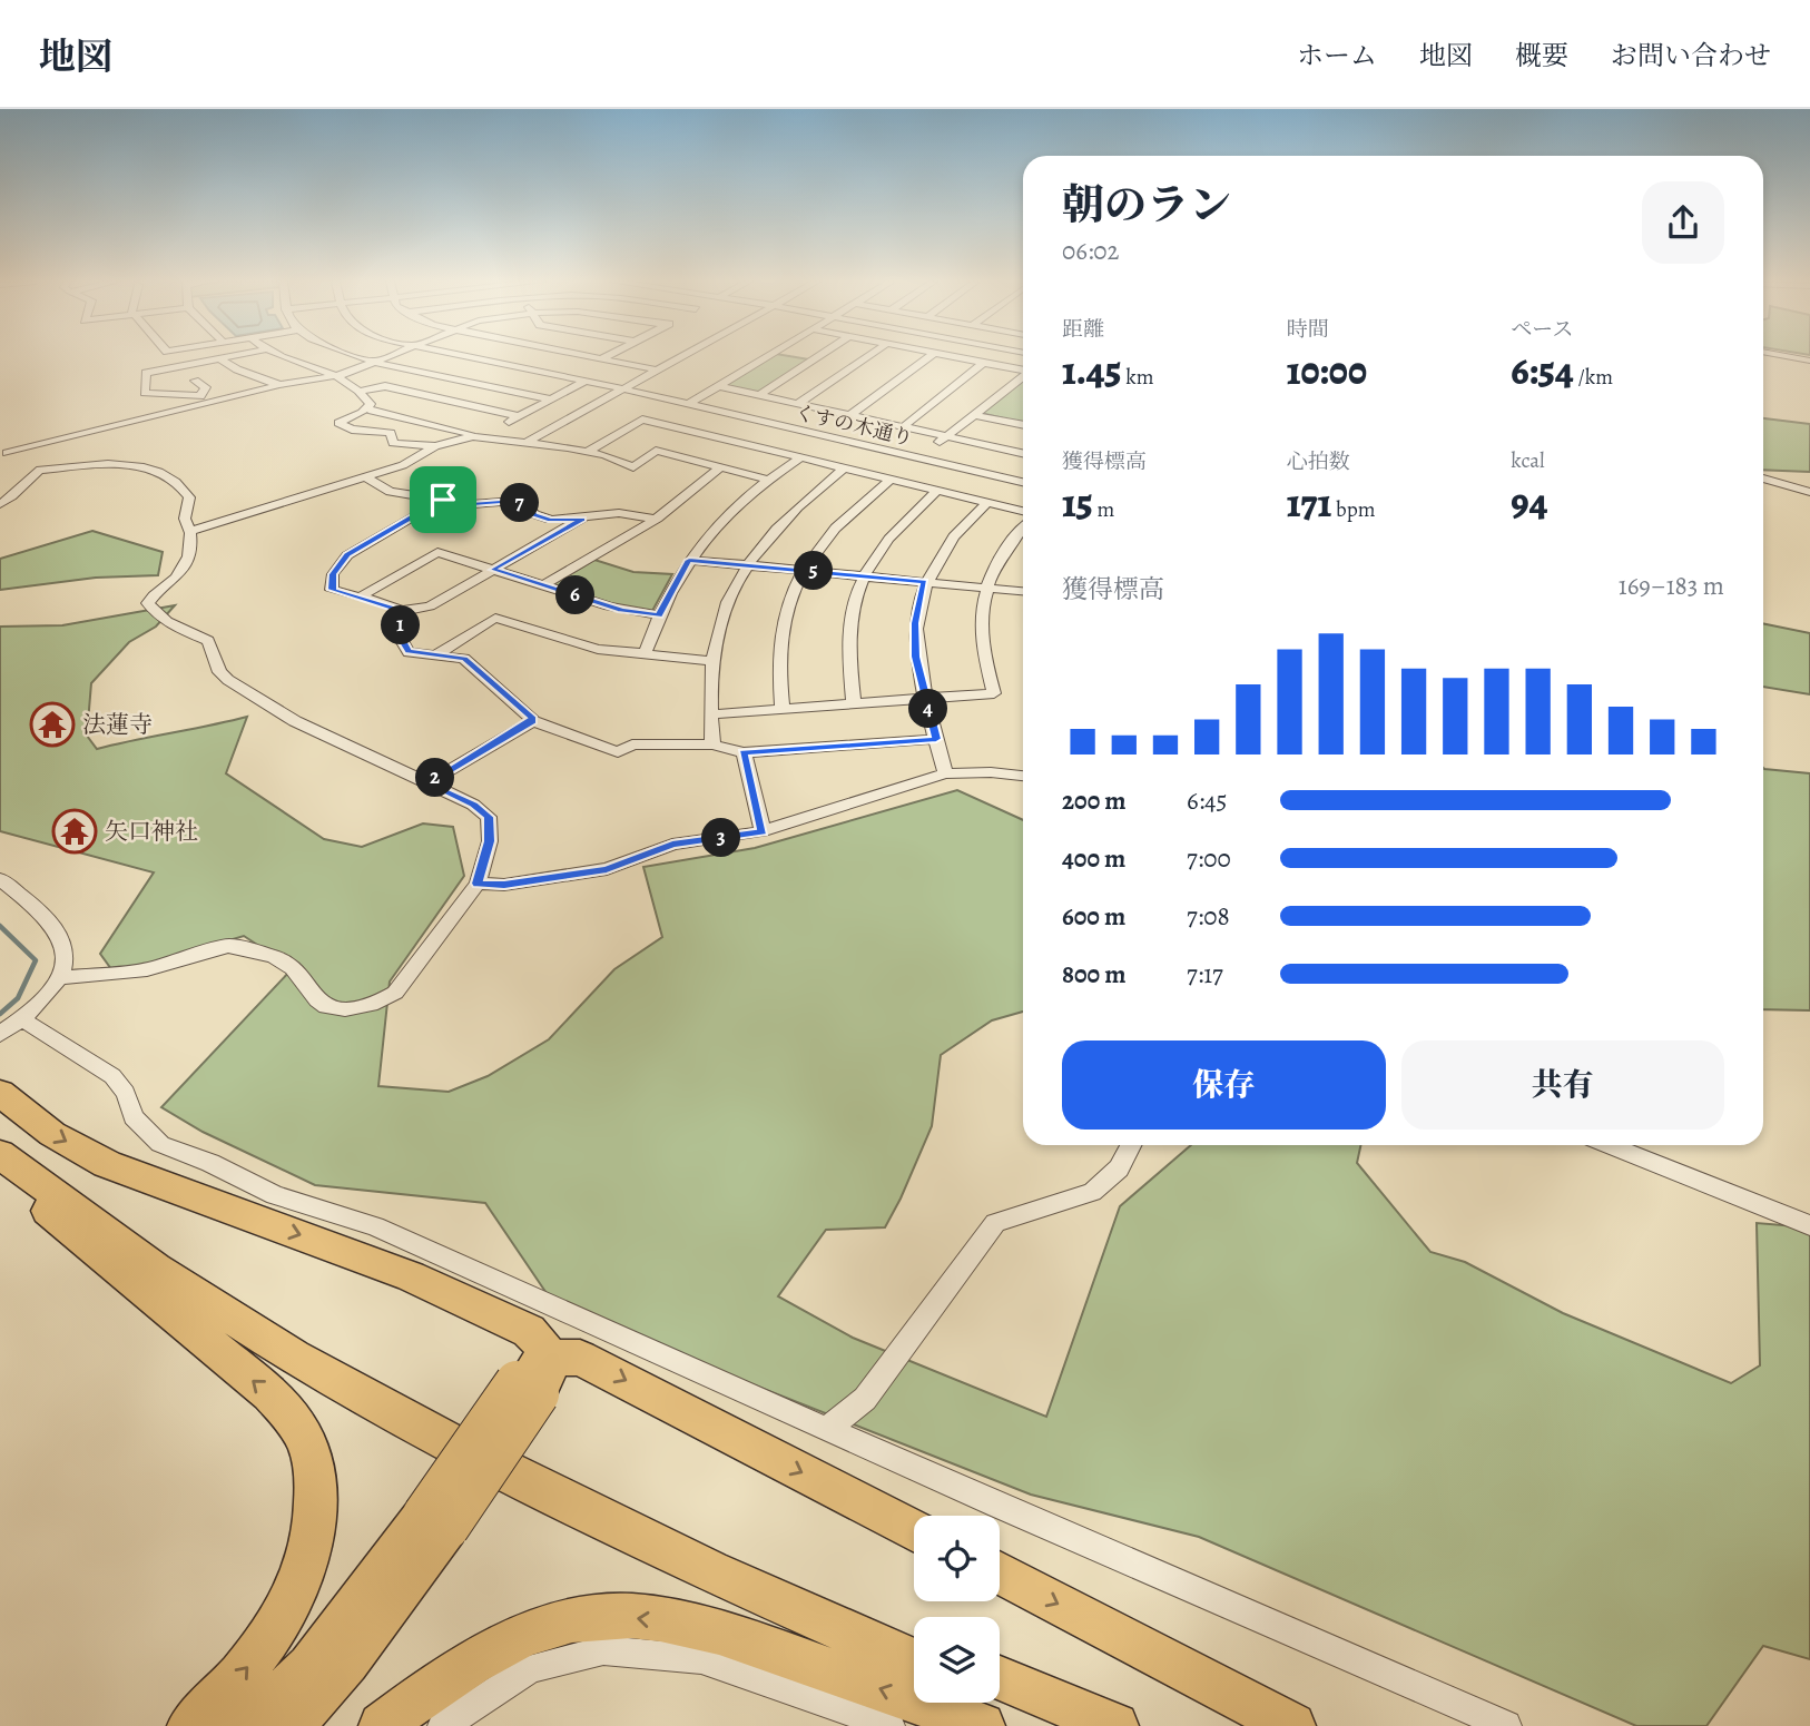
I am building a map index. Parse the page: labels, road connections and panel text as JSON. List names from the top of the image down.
{
  "streets": {
    "street": ["くすの木通り"]
  },
  "places": {
    "temple": ["法蓮寺", "矢口神社"]
  },
  "page": {
    "header": "地図",
    "nav": [
      "ホーム",
      "地図",
      "概要",
      "お問い合わせ"
    ],
    "heading": ["朝のラン", "06:02"],
    "stats": [
      ["距離", "1.45 km"],
      ["時間", "10:00"],
      ["ペース", "6:54 /km"],
      ["獲得標高", "15 m"],
      ["心拍数", "171 bpm"],
      ["kcal", "94"]
    ],
    "pins": [
      "7",
      "5",
      "6",
      "1",
      "4",
      "2",
      "3"
    ],
    "chart": ["獲得標高", "169–183 m"],
    "list": [
      {
        "name": "200 m",
        "note": "6:45"
      },
      {
        "name": "400 m",
        "note": "7:00"
      },
      {
        "name": "600 m",
        "note": "7:08"
      },
      {
        "name": "800 m",
        "note": "7:17"
      }
    ],
    "buttons": ["保存", "共有"]
  }
}
